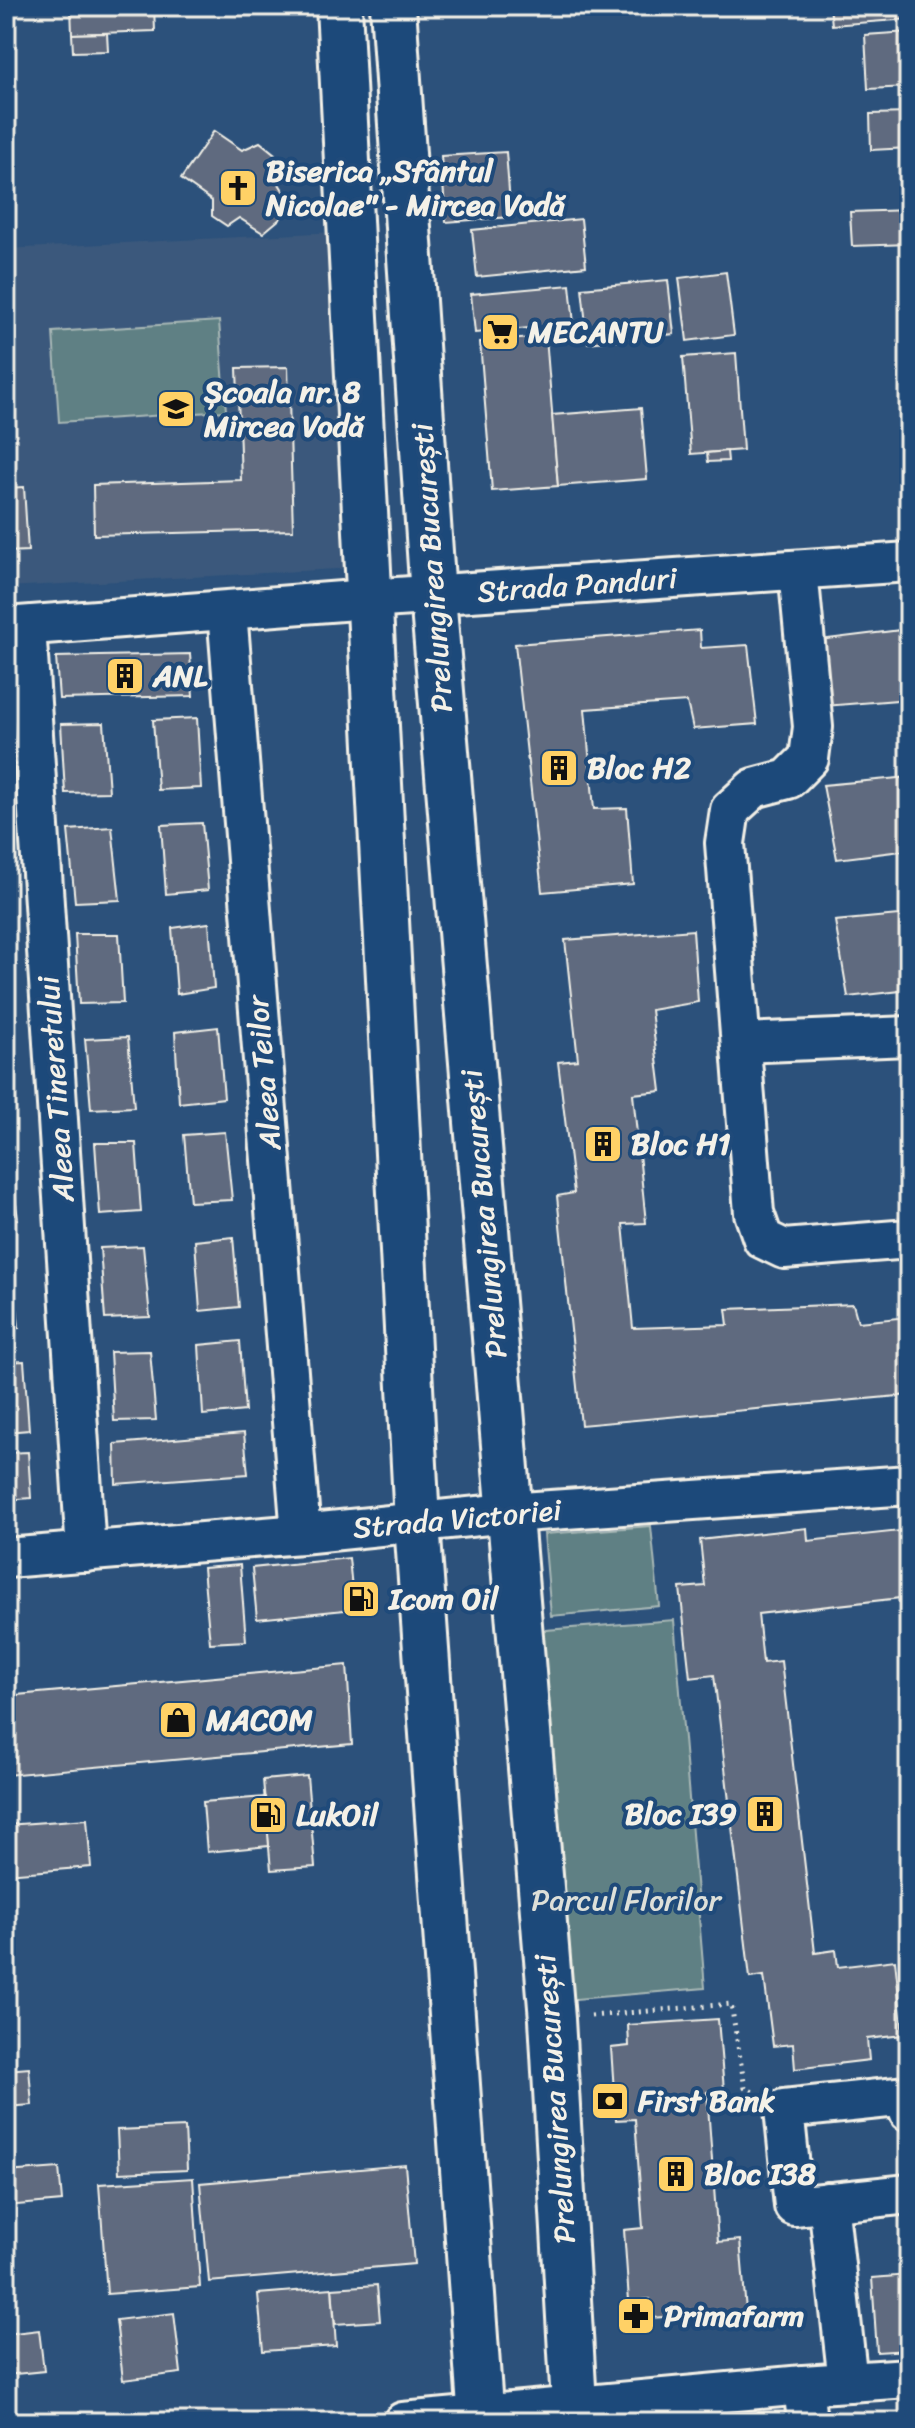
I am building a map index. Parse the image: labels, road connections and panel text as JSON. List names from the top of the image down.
{
  "streets": {
    "main road": ["Prelungirea București"],
    "street": [
      "Strada Panduri",
      "Aleea Teilor",
      "Aleea Tineretului",
      "Strada Victoriei"
    ]
  },
  "crossings": [
    ["Prelungirea București", "Strada Panduri"],
    ["Prelungirea București", "Strada Victoriei"],
    ["Strada Panduri", "Aleea Teilor"],
    ["Strada Panduri", "Aleea Tineretului"],
    ["Aleea Teilor", "Strada Victoriei"],
    ["Aleea Tineretului", "Strada Victoriei"]
  ],
  "parks": ["Parcul Florilor"],
  "places": {
    "church": ["Biserica „Sfântul Nicolae\" - Mircea Vodă"],
    "supermarket": ["MECANTU"],
    "school or university": ["Școala nr. 8 Mircea Vodă"],
    "building": [
      "ANL",
      "Bloc H2",
      "Bloc H1",
      "Bloc I39",
      "Bloc I38"
    ],
    "fuel station": ["Icom Oil", "LukOil"],
    "shop": ["MACOM"],
    "bank": ["First Bank"],
    "pharmacy": ["Primafarm"]
  }
}
